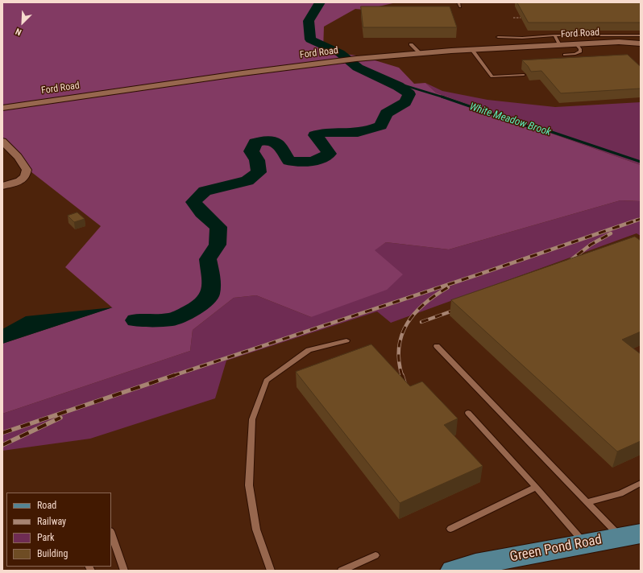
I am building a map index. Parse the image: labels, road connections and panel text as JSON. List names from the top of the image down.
{
  "streets": {
    "main road": ["Green Pond Road"],
    "street": ["Ford Road"]
  },
  "water": ["White Meadow Brook"],
  "legend": [
    "Road",
    "Railway",
    "Park",
    "Building"
  ],
  "north": "bottom left"
}
